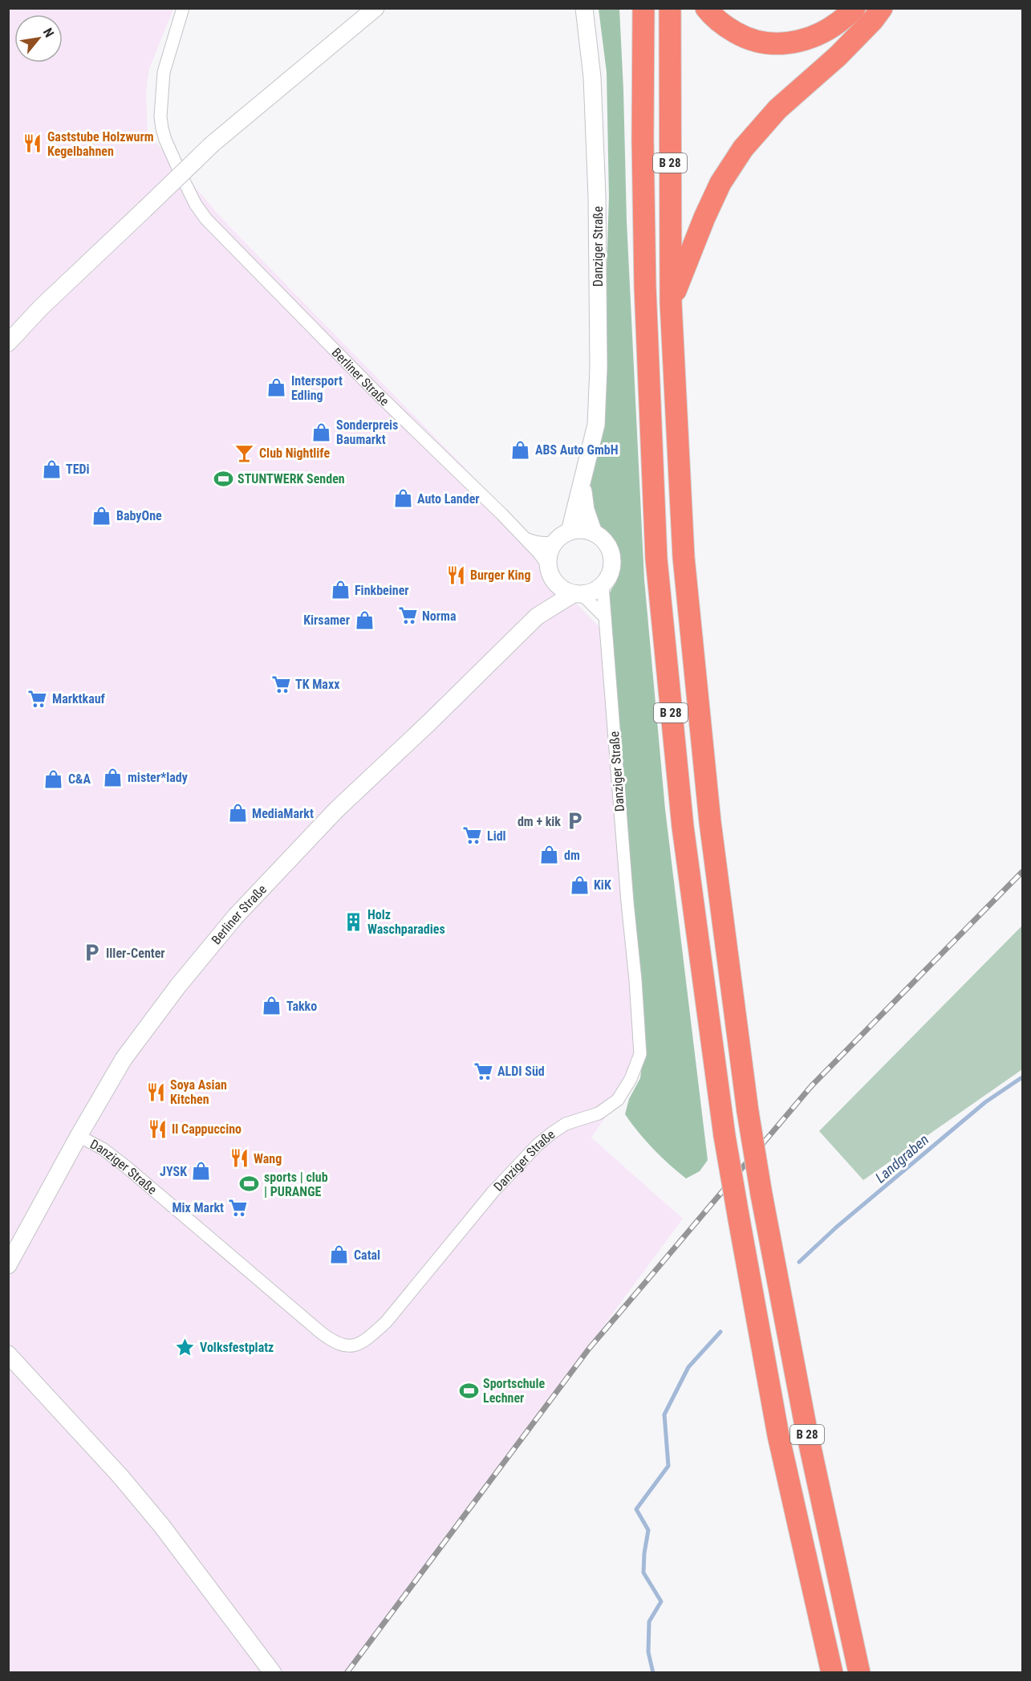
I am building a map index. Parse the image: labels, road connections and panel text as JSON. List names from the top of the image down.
{
  "streets": {
    "highway": ["B 28"],
    "street": ["Danziger Straße", "Berliner Straße"]
  },
  "crossings": [
    ["Danziger Straße", "Berliner Straße"]
  ],
  "water": ["Landgraben"],
  "places": {
    "restaurant": [
      "Gaststube Holzwurm Kegelbahnen",
      "Burger King",
      "Soya Asian Kitchen",
      "Il Cappuccino",
      "Wang"
    ],
    "shop": [
      "Intersport Edling",
      "Sonderpreis Baumarkt",
      "ABS Auto GmbH",
      "TEDi",
      "Auto Lander",
      "BabyOne",
      "Finkbeiner",
      "Kirsamer",
      "mister*lady",
      "C&A",
      "MediaMarkt",
      "dm",
      "KiK",
      "Takko",
      "JYSK",
      "Catal"
    ],
    "bar": ["Club Nightlife"],
    "sports": ["STUNTWERK Senden", "sports | club | PURANGE", "Sportschule Lechner"],
    "supermarket": [
      "Norma",
      "TK Maxx",
      "Marktkauf",
      "Lidl",
      "ALDI Süd",
      "Mix Markt"
    ],
    "parking": ["dm + kik", "Iller-Center"],
    "building": ["Holz Waschparadies"],
    "place": ["Volksfestplatz"]
  },
  "north": "top right"
}
